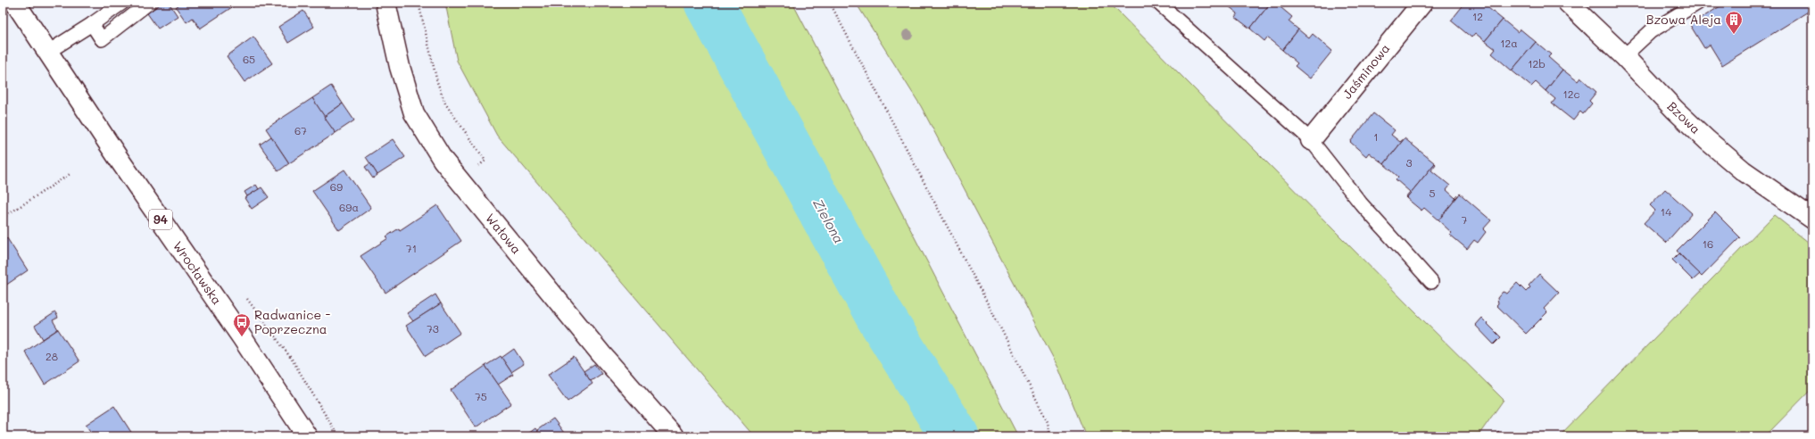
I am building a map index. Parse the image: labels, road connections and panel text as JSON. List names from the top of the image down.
{
  "streets": {
    "street": [
      "Jaśminowa",
      "Bzowa",
      "94",
      "Wałowa",
      "Wrocławska"
    ]
  },
  "water": ["Zielona"],
  "places": {
    "building": ["Bzowa Aleja"],
    "bus stop": ["Radwanice - Poprzeczna"]
  },
  "house_numbers": [
    "12",
    "12a",
    "65",
    "12b",
    "12c",
    "67",
    "1",
    "3",
    "69",
    "5",
    "69a",
    "14",
    "7",
    "16",
    "71",
    "73",
    "28",
    "75"
  ]
}
